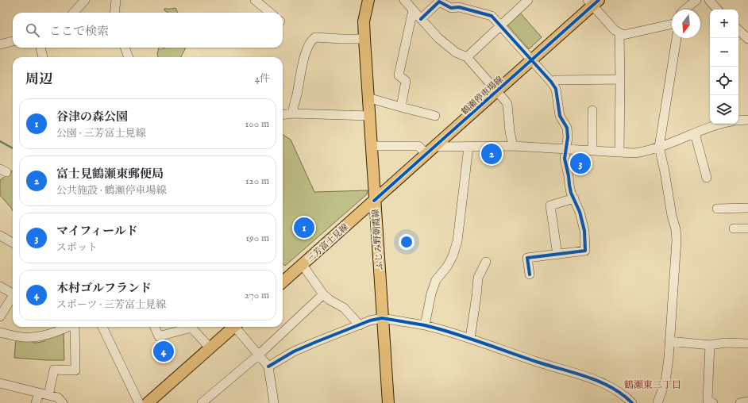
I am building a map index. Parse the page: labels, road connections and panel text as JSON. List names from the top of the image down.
{
  "streets": {
    "main road": ["鶴瀬停車場線", "ふじみ野朝霞線", "三芳富士見線"]
  },
  "crossings": [
    ["鶴瀬停車場線", "ふじみ野朝霞線"],
    ["鶴瀬停車場線", "三芳富士見線"],
    ["ふじみ野朝霞線", "三芳富士見線"]
  ],
  "districts": ["鶴瀬東二丁目"],
  "north": "bottom",
  "page": {
    "map_buttons": ["+", "−"],
    "search": "ここで検索",
    "heading": ["周辺", "4件"],
    "list": [
      {
        "mark": "1",
        "name": "谷津の森公園",
        "note": "公園 · 三芳富士見線",
        "value": "100 m"
      },
      {
        "mark": "2",
        "name": "富士見鶴瀬東郵便局",
        "note": "公共施設 · 鶴瀬停車場線",
        "value": "120 m"
      },
      {
        "mark": "3",
        "name": "マイフィールド",
        "note": "スポット",
        "value": "190 m"
      },
      {
        "mark": "4",
        "name": "木村ゴルフランド",
        "note": "スポーツ · 三芳富士見線",
        "value": "270 m"
      }
    ],
    "pins": [
      "2",
      "3",
      "1",
      "4"
    ]
  }
}
